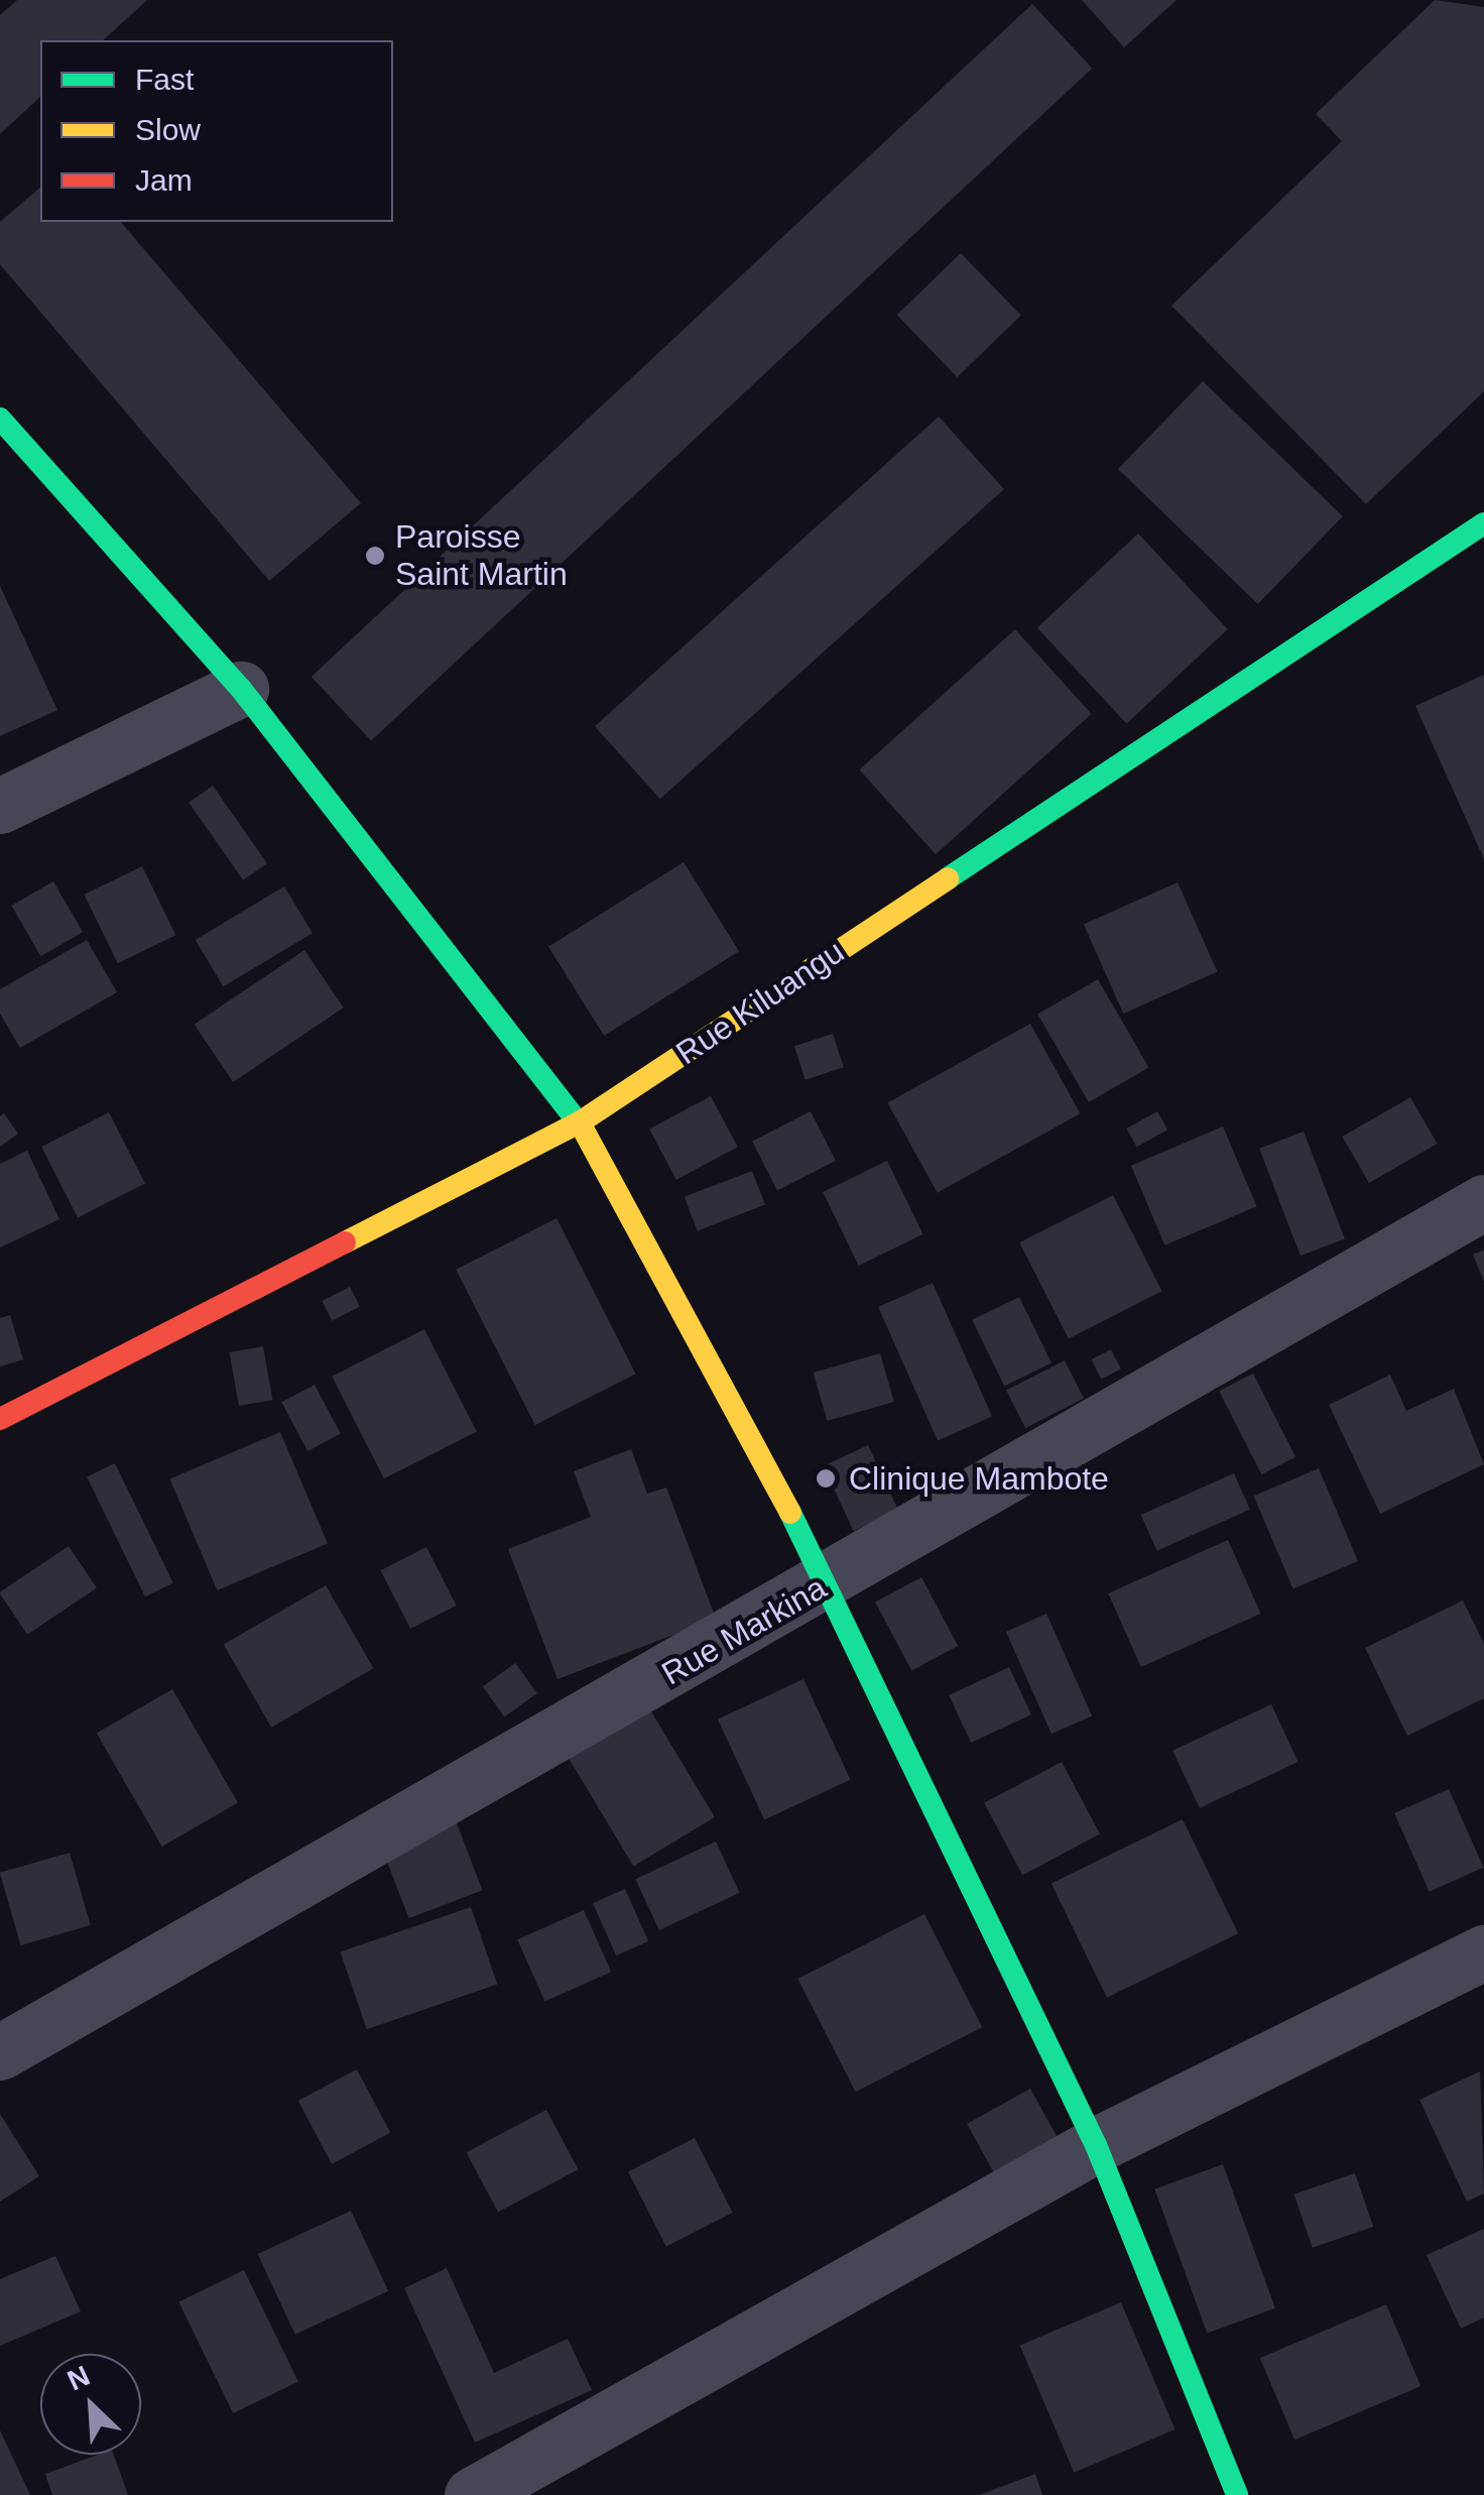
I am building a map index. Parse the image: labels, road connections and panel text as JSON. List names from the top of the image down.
{
  "streets": {
    "street": ["Rue Kiluangu", "Rue Markina"]
  },
  "places": ["Paroisse Saint Martin", "Clinique Mambote"],
  "legend": ["Fast", "Slow", "Jam"],
  "north": "top left"
}
